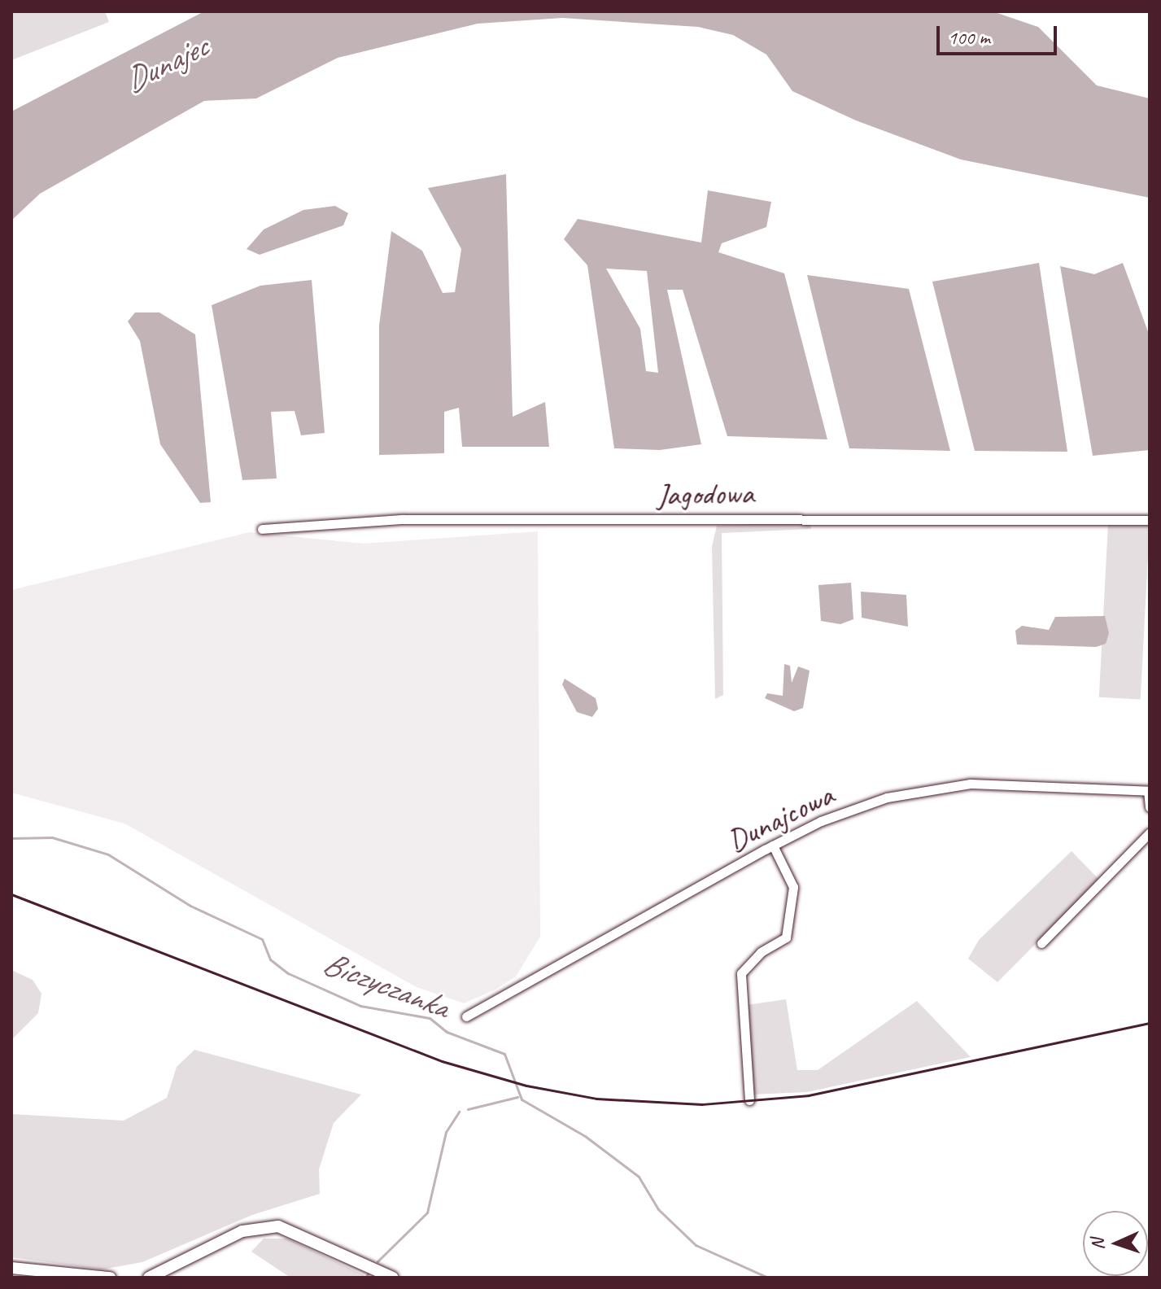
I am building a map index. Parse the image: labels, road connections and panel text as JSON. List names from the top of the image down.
{
  "streets": {
    "street": ["Jagodowa", "Dunajcowa"]
  },
  "water": ["Dunajec", "Biczyczanka"],
  "scale_bar": "100 m",
  "north": "left"
}
